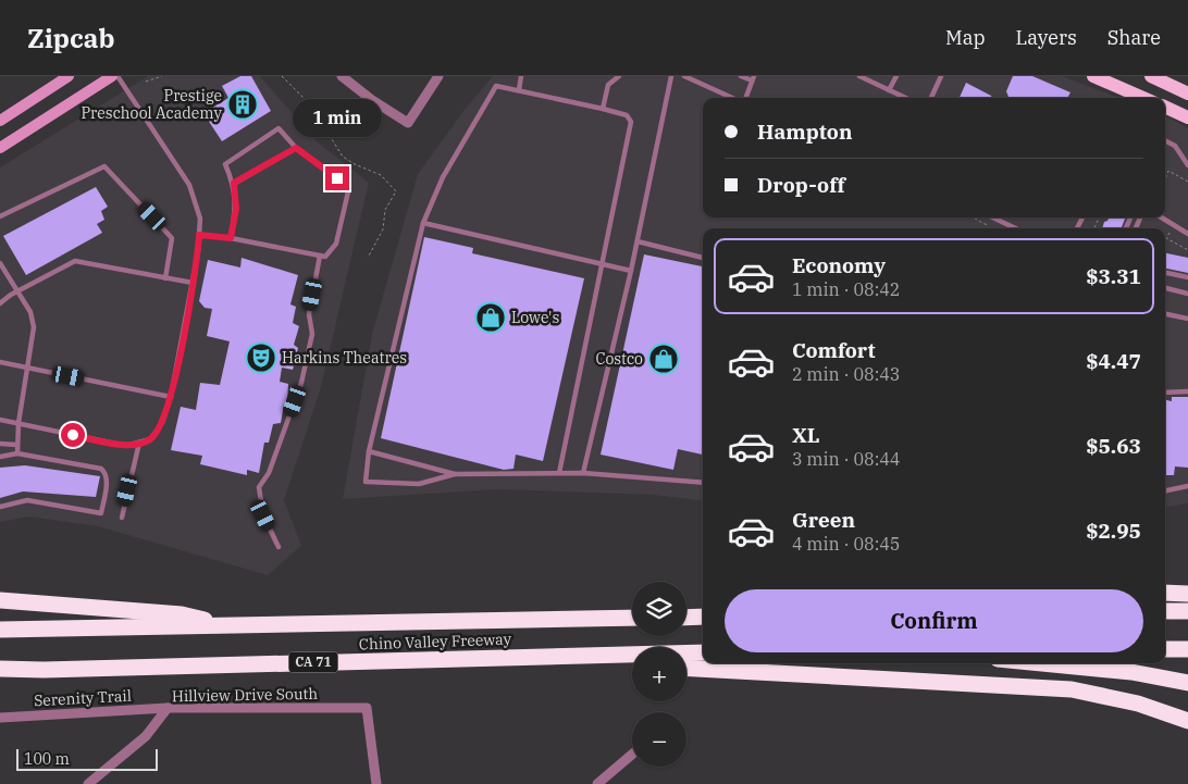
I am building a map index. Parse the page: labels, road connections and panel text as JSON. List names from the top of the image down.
{
  "streets": {
    "highway": ["Chino Valley Freeway", "CA 71"],
    "street": ["Hillview Drive South", "Serenity Trail"]
  },
  "crossings": [
    ["Hillview Drive South", "Serenity Trail"]
  ],
  "places": {
    "building": ["Prestige Preschool Academy"],
    "shop": ["Lowe's", "Costco"],
    "theatre": ["Harkins Theatres"]
  },
  "scale_bar": "100 m",
  "page": {
    "header": "Zipcab",
    "nav": ["Map", "Layers", "Share"],
    "banner": ["Hampton", "Drop-off"],
    "bubble": "1 min",
    "list": [
      {
        "name": "Economy",
        "note": "1 min · 08:42",
        "value": "$3.31"
      },
      {
        "name": "Comfort",
        "note": "2 min · 08:43",
        "value": "$4.47"
      },
      {
        "name": "XL",
        "note": "3 min · 08:44",
        "value": "$5.63"
      },
      {
        "name": "Green",
        "note": "4 min · 08:45",
        "value": "$2.95"
      }
    ],
    "buttons": "Confirm",
    "map_buttons": ["+", "−"],
    "scale": "100 m"
  }
}
